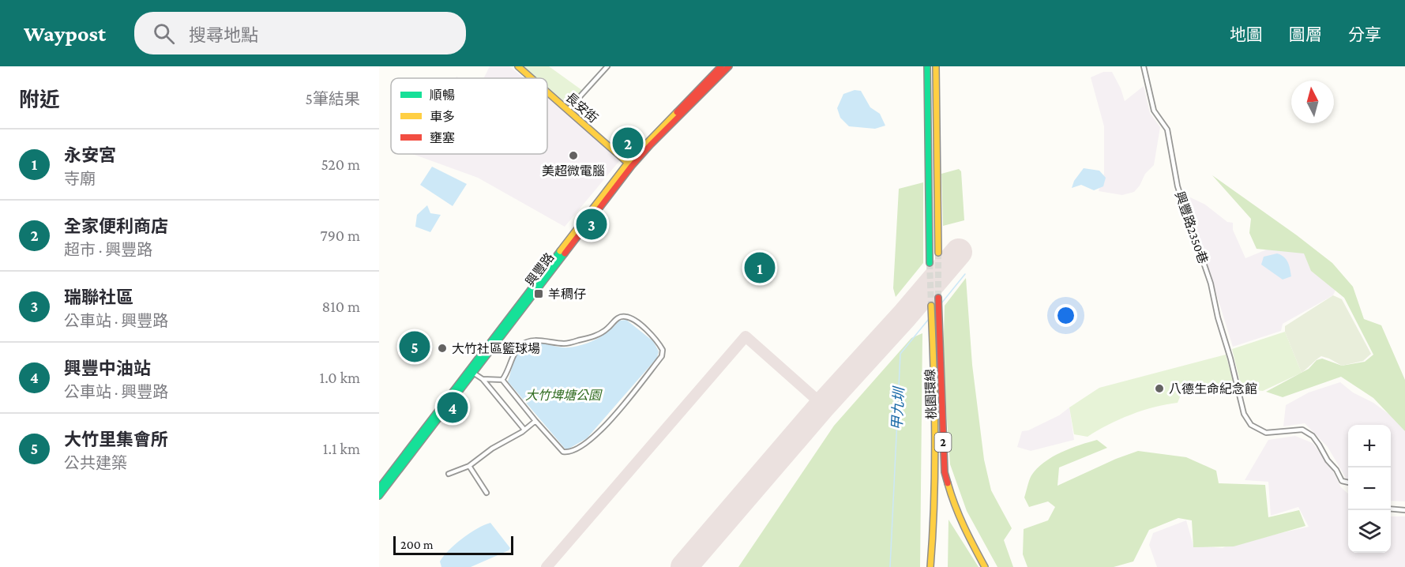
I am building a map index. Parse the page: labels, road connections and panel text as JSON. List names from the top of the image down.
{
  "streets": {
    "main road": [
      "長安街",
      "興豐路",
      "桃園環線",
      "2"
    ],
    "street": ["興豐路2350巷"]
  },
  "crossings": [
    ["長安街", "興豐路"]
  ],
  "water": ["甲九圳"],
  "parks": ["大竹埤塘公園"],
  "places": {
    "other": ["美超微電腦", "大竹社區籃球場", "八德生命紀念館"],
    "transit": ["羊稠仔"]
  },
  "legend": ["順暢", "車多", "壅塞"],
  "scale_bar": "200 m",
  "north": "top",
  "page": {
    "header": "Waypost",
    "search": "搜尋地點",
    "nav": ["地圖", "圖層", "分享"],
    "heading": ["附近", "5筆結果"],
    "pins": [
      "2",
      "3",
      "1",
      "5",
      "4"
    ],
    "list": [
      {
        "mark": "1",
        "name": "永安宮",
        "note": "寺廟",
        "value": "520 m"
      },
      {
        "mark": "2",
        "name": "全家便利商店",
        "note": "超市 · 興豐路",
        "value": "790 m"
      },
      {
        "mark": "3",
        "name": "瑞聯社區",
        "note": "公車站 · 興豐路",
        "value": "810 m"
      },
      {
        "mark": "4",
        "name": "興豐中油站",
        "note": "公車站 · 興豐路",
        "value": "1.0 km"
      },
      {
        "mark": "5",
        "name": "大竹里集會所",
        "note": "公共建築",
        "value": "1.1 km"
      }
    ],
    "map_buttons": ["+", "−"],
    "scale": "200 m"
  }
}
